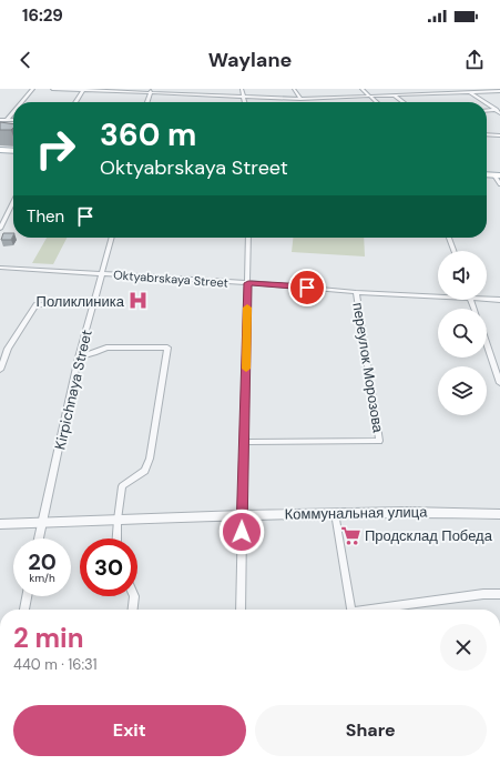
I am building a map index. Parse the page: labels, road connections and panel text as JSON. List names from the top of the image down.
{
  "streets": {
    "street": [
      "Oktyabrskaya Street",
      "переулок Морозова",
      "Kirpichnaya Street",
      "Коммунальная улица"
    ]
  },
  "crossings": [
    ["Oktyabrskaya Street", "переулок Морозова"],
    ["Oktyabrskaya Street", "Kirpichnaya Street"],
    ["Kirpichnaya Street", "Коммунальная улица"]
  ],
  "places": {
    "hospital": ["Поликлиника"],
    "supermarket": ["Продсклад Победа"]
  },
  "page": {
    "status": "16:29",
    "header": "Waylane",
    "turn": ["360 m", "Oktyabrskaya Street"],
    "then": "Then",
    "speed": "20 km/h",
    "limit": "30",
    "heading": ["2 min", "440 m · 16:31"],
    "buttons": ["Exit", "Share"]
  }
}
